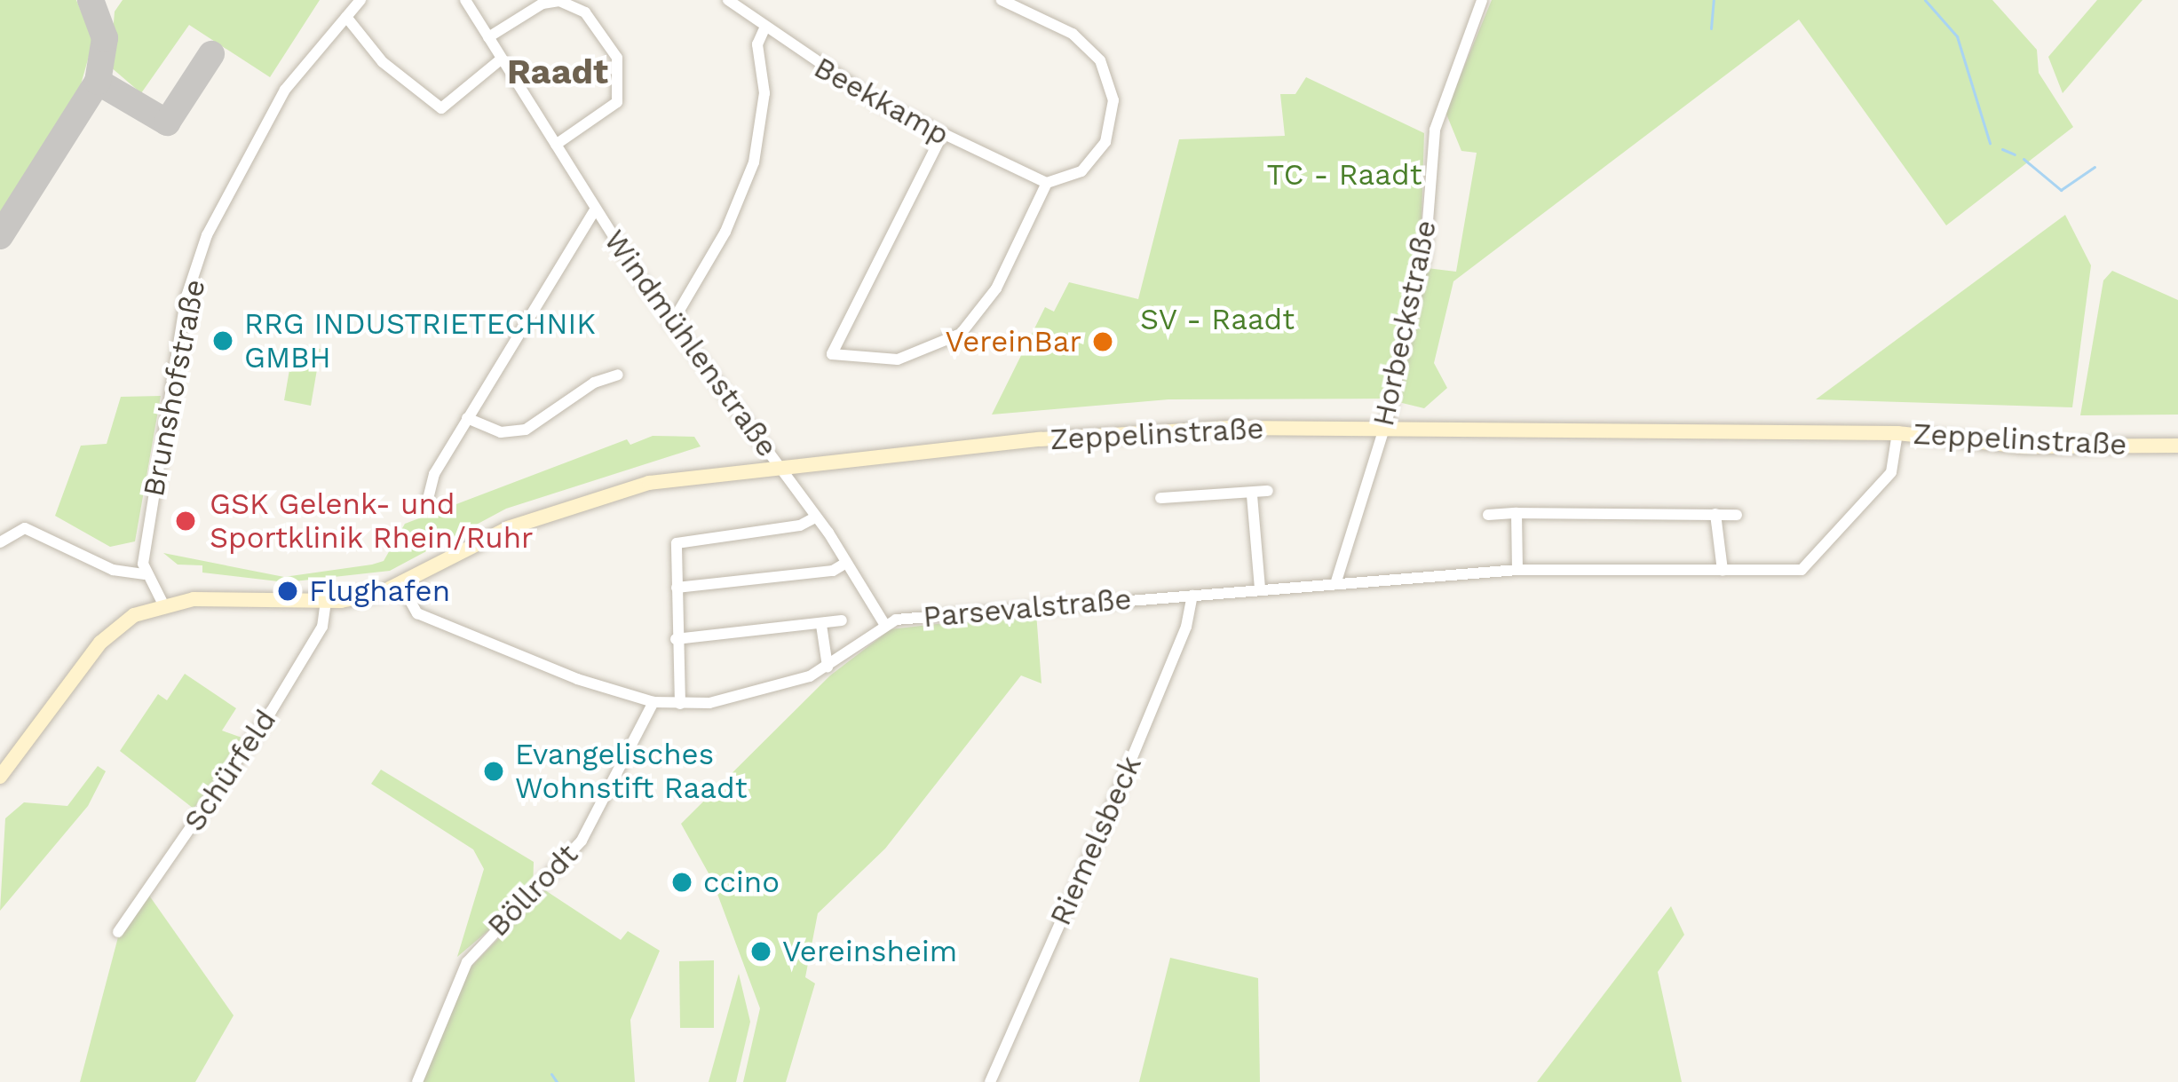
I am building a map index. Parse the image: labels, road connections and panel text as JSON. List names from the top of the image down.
{
  "streets": {
    "main road": ["Zeppelinstraße"],
    "street": [
      "Beekkamp",
      "Horbeckstraße",
      "Windmühlenstraße",
      "Brunshofstraße",
      "Parsevalstraße",
      "Schürfeld",
      "Riemelsbeck",
      "Böllrodt"
    ]
  },
  "crossings": [
    ["Horbeckstraße", "Zeppelinstraße"],
    ["Horbeckstraße", "Parsevalstraße"],
    ["Windmühlenstraße", "Zeppelinstraße"],
    ["Windmühlenstraße", "Parsevalstraße"],
    ["Zeppelinstraße", "Parsevalstraße"],
    ["Zeppelinstraße", "Schürfeld"],
    ["Parsevalstraße", "Riemelsbeck"],
    ["Parsevalstraße", "Böllrodt"]
  ],
  "districts": ["Raadt"],
  "parks": ["TC - Raadt", "SV - Raadt"],
  "places": [
    "RRG INDUSTRIETECHNIK GMBH",
    "VereinBar",
    "GSK Gelenk- und Sportklinik Rhein/Ruhr",
    "Flughafen",
    "Evangelisches Wohnstift Raadt",
    "ccino",
    "Vereinsheim"
  ]
}
